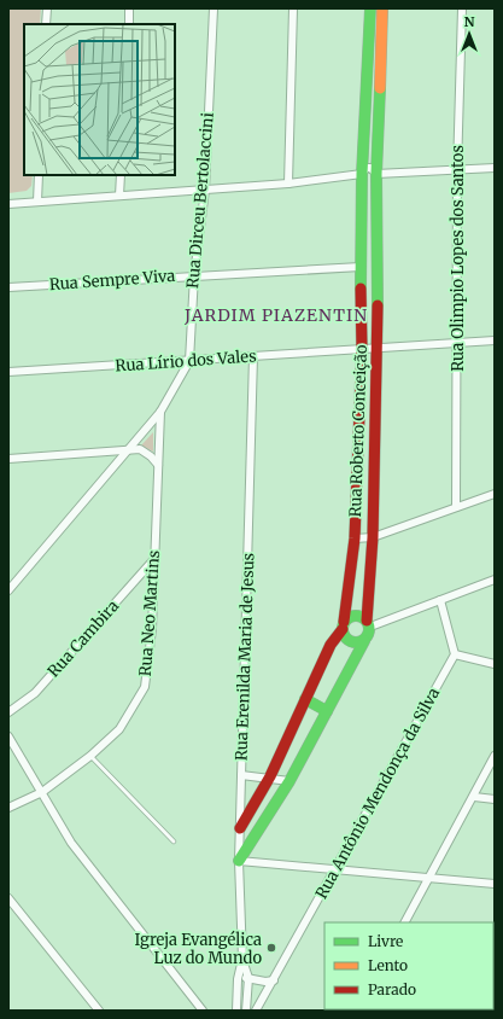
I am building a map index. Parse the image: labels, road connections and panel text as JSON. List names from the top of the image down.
{
  "streets": {
    "street": [
      "Rua Dirceu Bertolaccini",
      "Rua Olimpio Lopes dos Santos",
      "Rua Sempre Viva",
      "Rua Lírio dos Vales",
      "Rua Roberto Conceição",
      "Rua Neo Martins",
      "Rua Cambira",
      "Rua Erenilda Maria de Jesus",
      "Rua Antônio Mendonça da Silva"
    ]
  },
  "crossings": [
    ["Rua Dirceu Bertolaccini", "Rua Sempre Viva"],
    ["Rua Dirceu Bertolaccini", "Rua Lírio dos Vales"],
    ["Rua Dirceu Bertolaccini", "Rua Neo Martins"],
    ["Rua Olimpio Lopes dos Santos", "Rua Lírio dos Vales"],
    ["Rua Sempre Viva", "Rua Roberto Conceição"],
    ["Rua Lírio dos Vales", "Rua Roberto Conceição"],
    ["Rua Lírio dos Vales", "Rua Erenilda Maria de Jesus"],
    ["Rua Roberto Conceição", "Rua Erenilda Maria de Jesus"],
    ["Rua Neo Martins", "Rua Cambira"]
  ],
  "districts": ["JARDIM PIAZENTIN"],
  "places": ["Igreja Evangélica Luz do Mundo"],
  "legend": ["Livre", "Lento", "Parado"],
  "north": "top"
}
